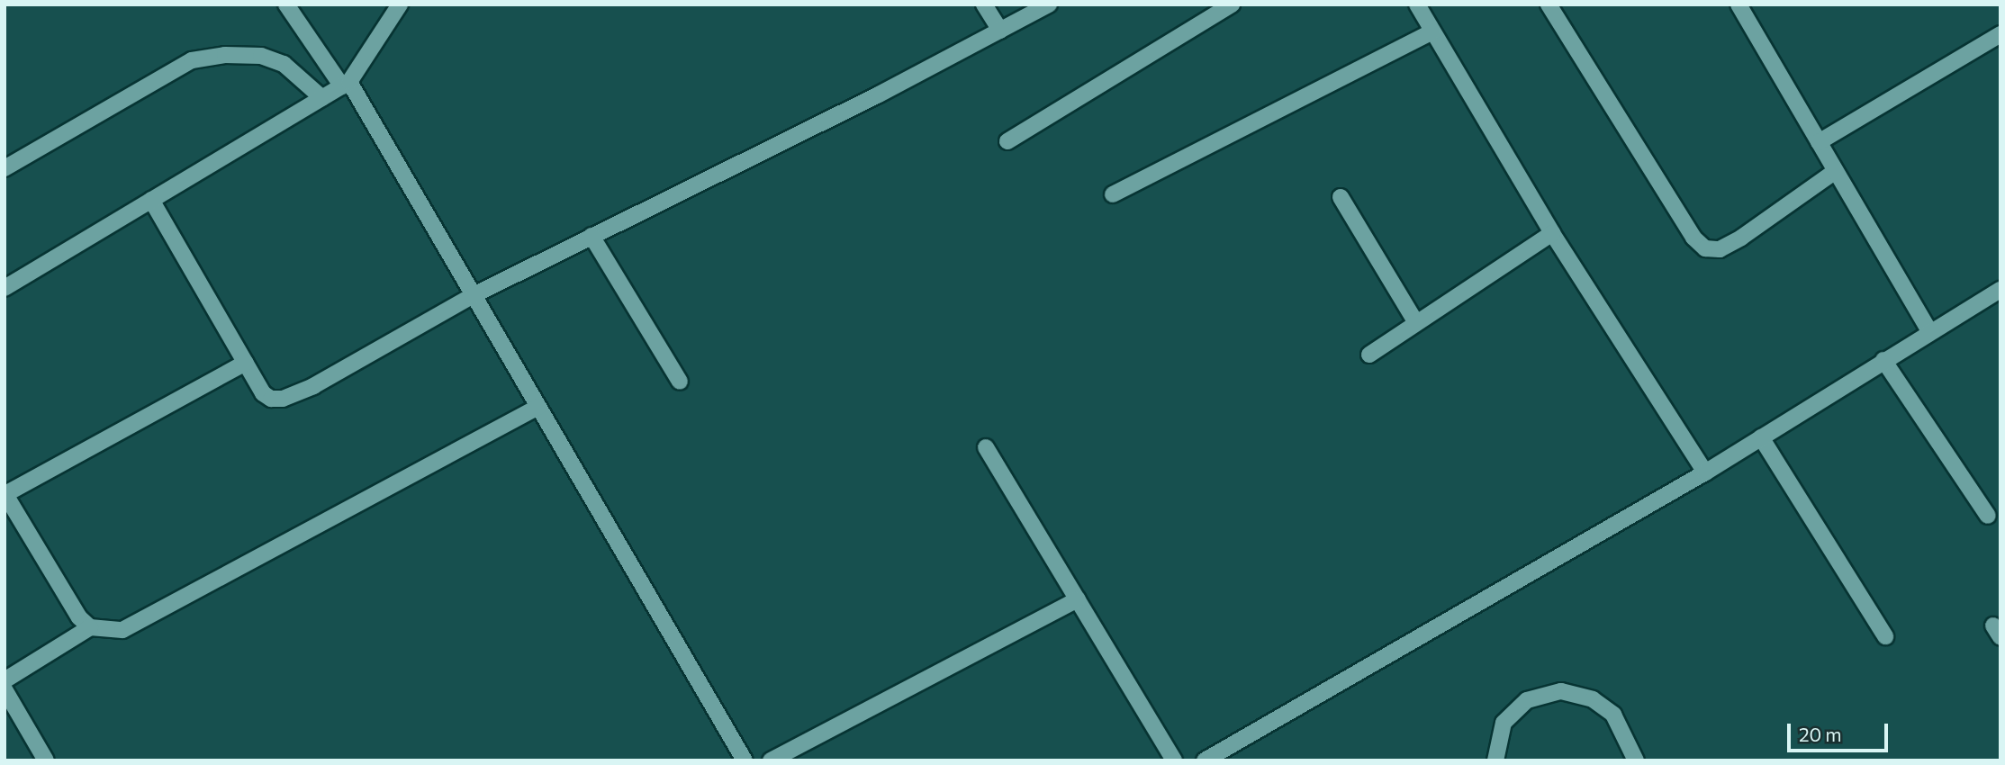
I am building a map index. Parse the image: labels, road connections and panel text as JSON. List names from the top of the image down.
{
  "scale_bar": "20 m"
}
